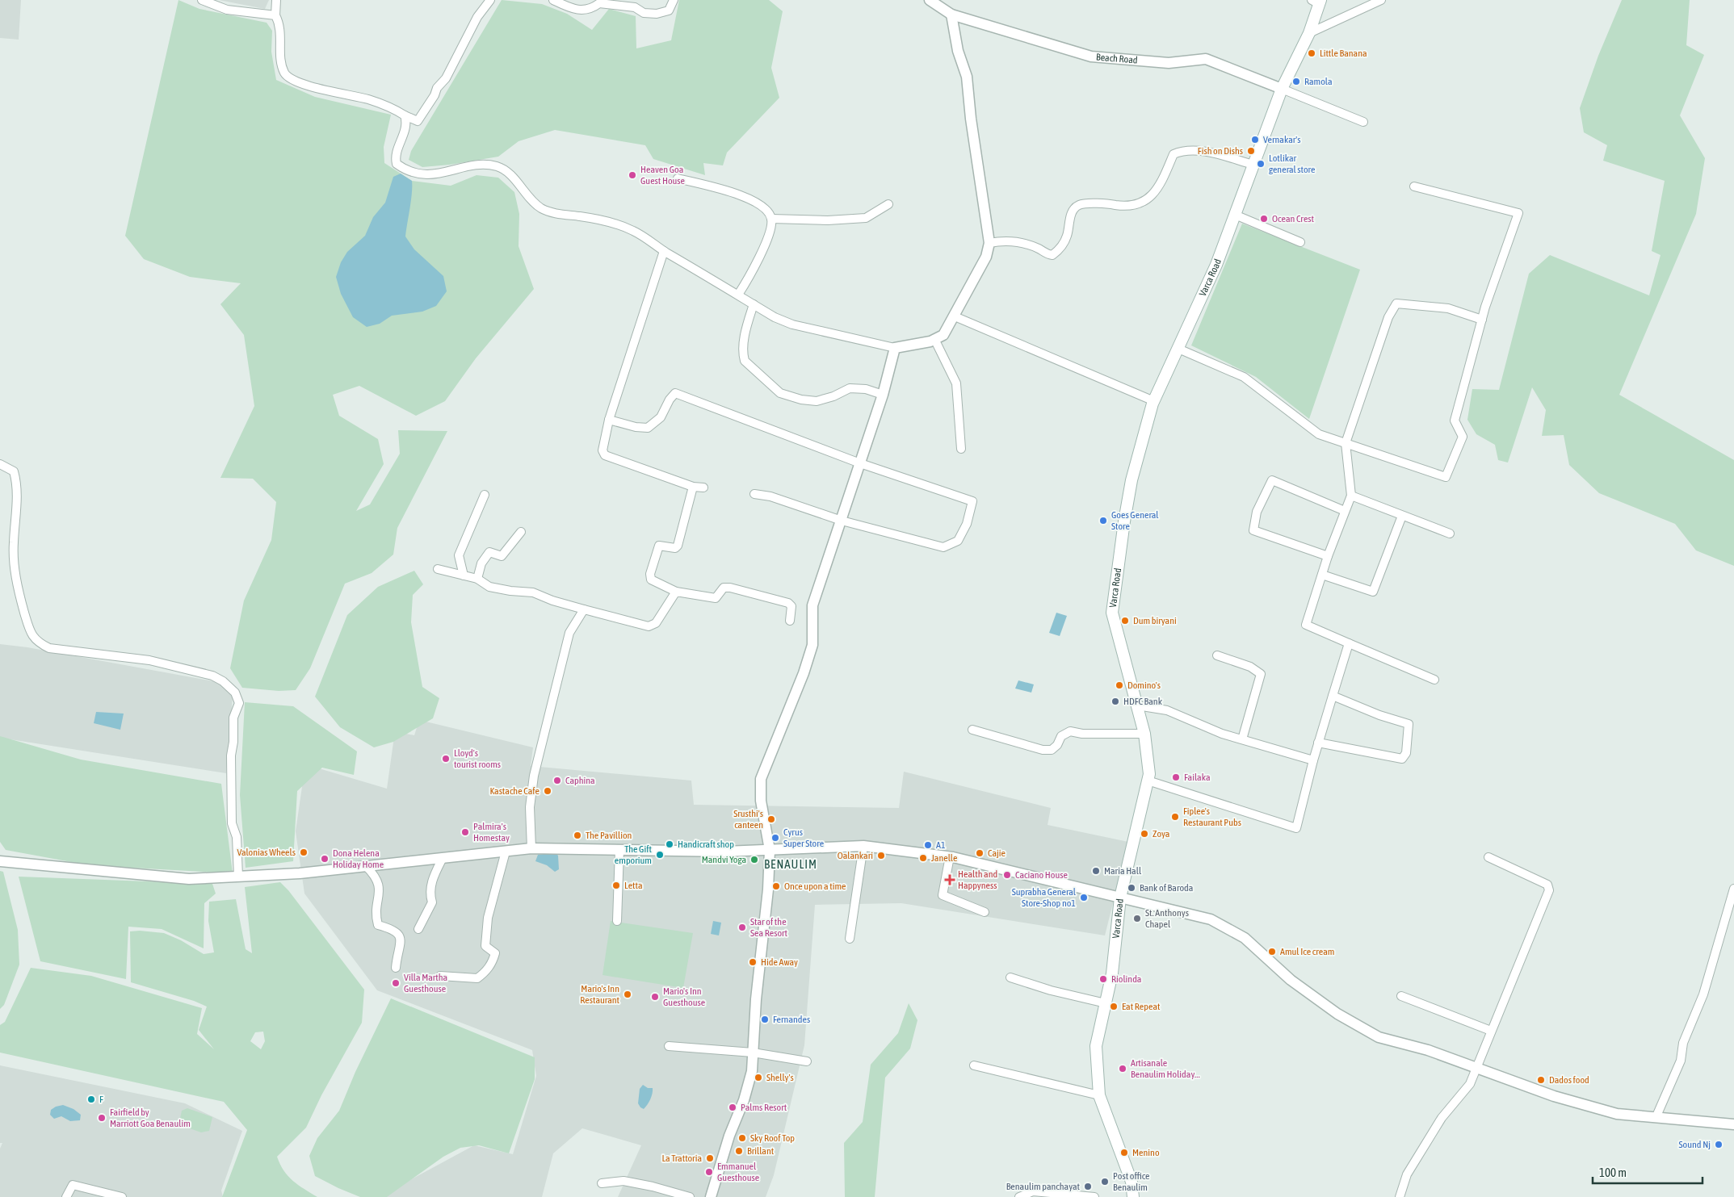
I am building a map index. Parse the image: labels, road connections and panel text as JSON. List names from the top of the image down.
{
  "streets": {
    "main road": ["Varca Road"],
    "street": ["Beach Road"]
  },
  "crossings": [
    ["Beach Road", "Varca Road"]
  ],
  "districts": ["BENAULIM"],
  "places": {
    "other": [
      "Little Banana",
      "Ramola",
      "Vernakar's",
      "Fish on Dishs",
      "Lotlikar general store",
      "Heaven Goa Guest House",
      "Ocean Crest",
      "Goes General Store",
      "Dum biryani",
      "Domino's",
      "HDFC Bank",
      "Lloyd's tourist rooms",
      "Failaka",
      "Caphina",
      "Kastache Cafe",
      "Fiplee's Restaurant Pubs",
      "Srusthi's canteen",
      "Palmira's Homestay",
      "Zoya",
      "The Pavillion",
      "Cyrus Super Store",
      "Handicraft shop",
      "A1",
      "Valonias Wheels",
      "Cajie",
      "The Gift emporium",
      "Oalankari",
      "Janelle",
      "Dona Helena Holiday Home",
      "Mandvi Yoga",
      "Maria Hall",
      "Caciano House",
      "Letta",
      "Once upon a time",
      "Bank of Baroda",
      "Suprabha General Store-Shop no1",
      "St. Anthonys Chapel",
      "Star of the Sea Resort",
      "Amul Ice cream",
      "Hide Away",
      "Riolinda",
      "Villa Martha Guesthouse",
      "Mario's Inn Restaurant",
      "Mario's Inn Guesthouse",
      "Eat Repeat",
      "Fernandes",
      "Artisanale Benaulim Holiday…",
      "Shelly's",
      "Dados food",
      "F",
      "Palms Resort",
      "Fairfield by Marriott Goa Benaulim",
      "Sky Roof Top",
      "Sound Nj",
      "Brillant",
      "Menino",
      "La Trattoria",
      "Emmanuel Guesthouse",
      "Post office Benaulim",
      "Benaulim panchayat"
    ],
    "health": ["Health and Happyness"]
  },
  "scale_bar": "100 m"
}
